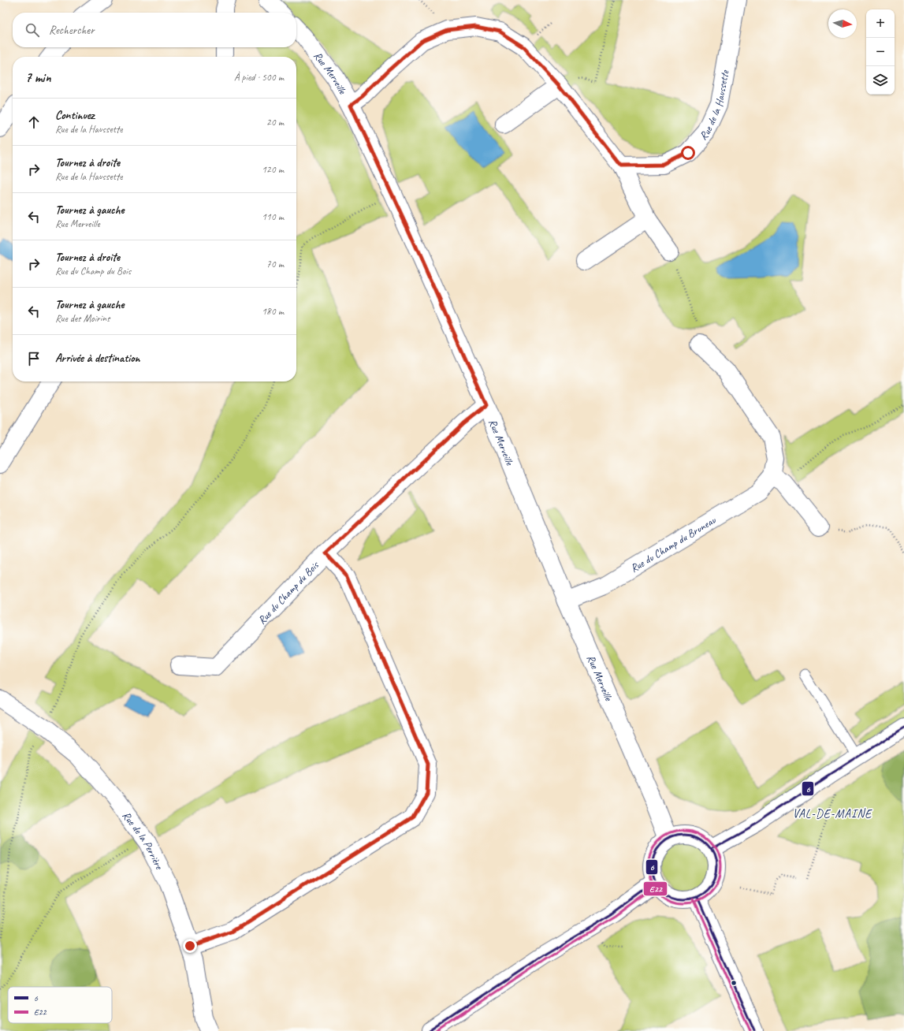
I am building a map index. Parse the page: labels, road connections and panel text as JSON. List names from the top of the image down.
{
  "streets": {
    "street": [
      "Rue Merveille",
      "Rue de la Haussette",
      "Rue du Champ du Bruneau",
      "Rue du Champ du Bois",
      "Rue de la Perrière"
    ]
  },
  "crossings": [
    ["Rue Merveille", "Rue du Champ du Bruneau"],
    ["Rue Merveille", "Rue du Champ du Bois"]
  ],
  "districts": ["VAL-DE-MAINE"],
  "lines": ["transit line 6", "transit line E22"],
  "legend": ["6", "E22"],
  "north": "right",
  "page": {
    "map_buttons": ["+", "−"],
    "search": "Rechercher",
    "heading": ["7 min", "À pied · 500 m"],
    "list": [
      ["Continuez", "Rue de la Haussette", "20 m"],
      ["Tournez à droite", "Rue de la Haussette", "120 m"],
      ["Tournez à gauche", "Rue Merveille", "110 m"],
      ["Tournez à droite", "Rue du Champ du Bois", "70 m"],
      ["Tournez à gauche", "Rue des Moirins", "180 m"],
      "Arrivée à destination"
    ]
  }
}
